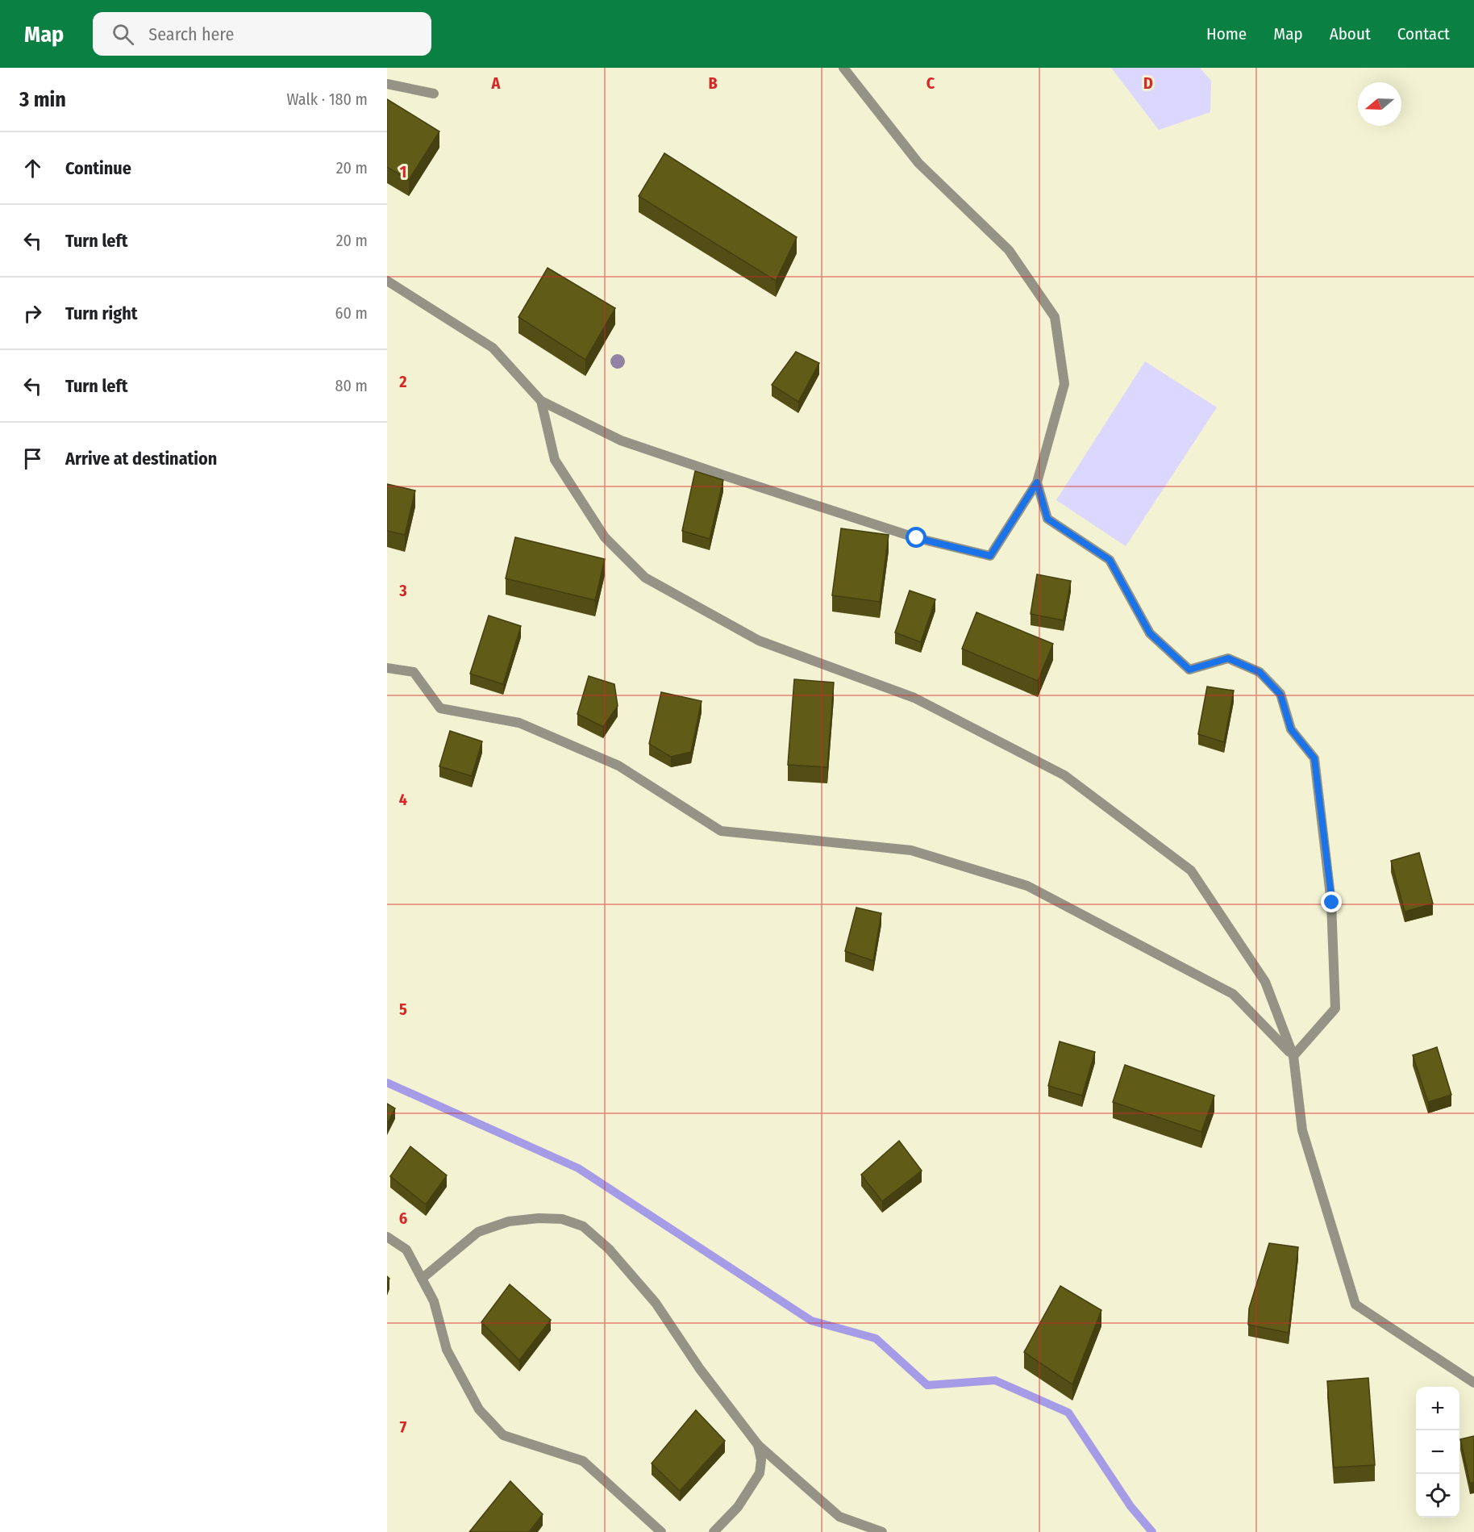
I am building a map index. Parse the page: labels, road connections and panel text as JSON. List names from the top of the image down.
{
  "north": "left",
  "page": {
    "header": "Map",
    "search": "Search here",
    "nav": [
      "Home",
      "Map",
      "About",
      "Contact"
    ],
    "heading": ["3 min", "Walk · 180 m"],
    "list": [
      ["Continue", "20 m"],
      ["Turn left", "20 m"],
      ["Turn right", "60 m"],
      ["Turn left", "80 m"],
      "Arrive at destination"
    ],
    "map_buttons": ["+", "−"]
  },
  "grid": {
    "columns": [
      "A",
      "B",
      "C",
      "D"
    ],
    "rows": [
      "1",
      "2",
      "3",
      "4",
      "5",
      "6",
      "7"
    ]
  }
}
